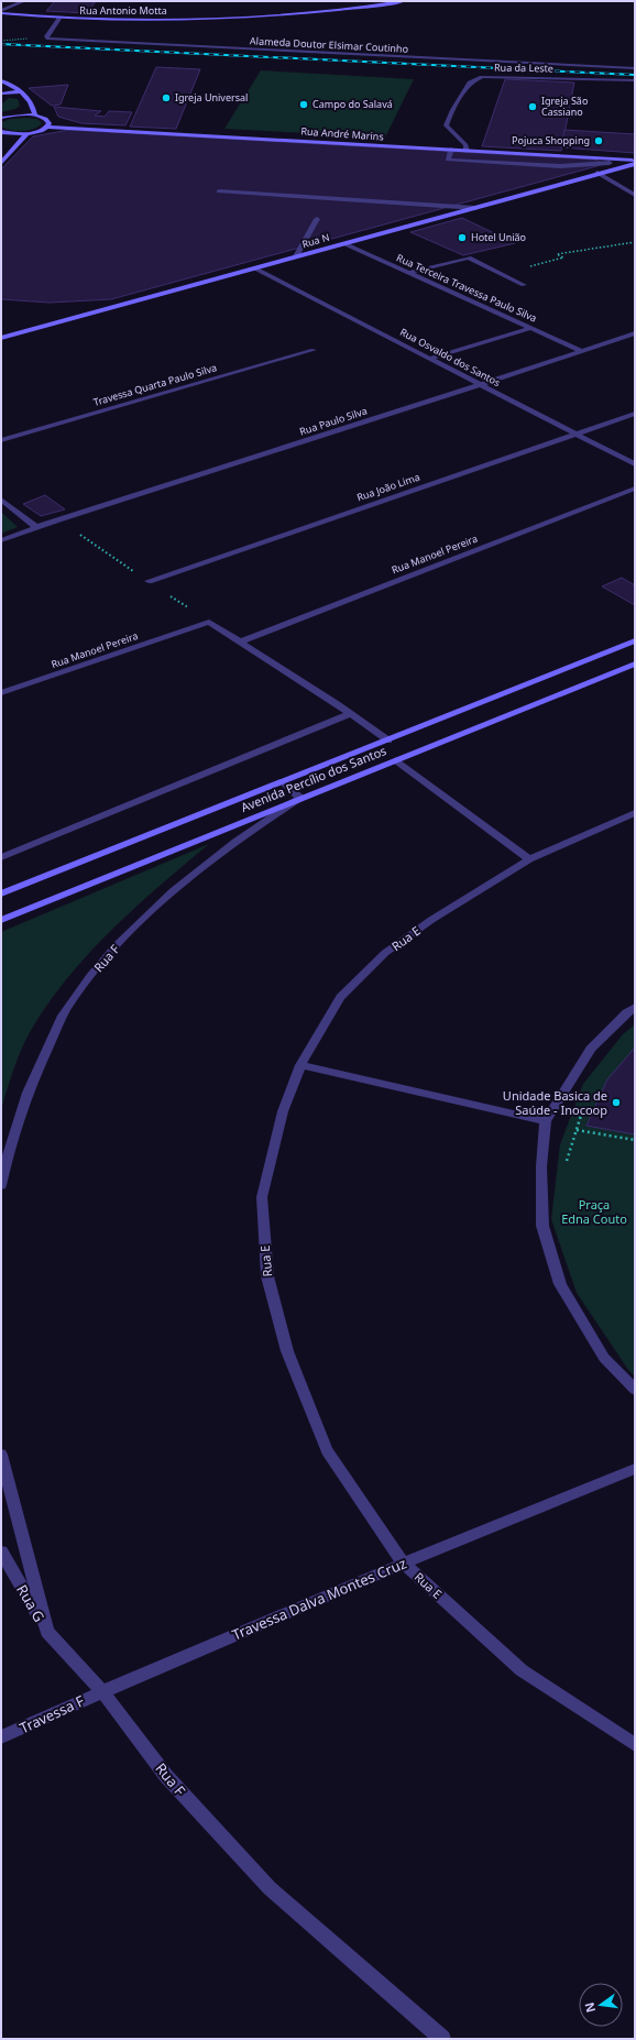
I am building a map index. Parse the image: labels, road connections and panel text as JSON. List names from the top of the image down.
{
  "streets": {
    "street": [
      "Rua Antonio Motta",
      "Alameda Doutor Elsimar Coutinho",
      "Rua da Leste",
      "Rua André Marins",
      "Rua N",
      "Rua Terceira Travessa Paulo Silva",
      "Rua Osvaldo dos Santos",
      "Travessa Quarta Paulo Silva",
      "Rua Paulo Silva",
      "Rua João Lima",
      "Rua Manoel Pereira",
      "Avenida Percílio dos Santos",
      "Rua E",
      "Rua F",
      "Travessa Dalva Montes Cruz",
      "Rua G",
      "Travessa F"
    ]
  },
  "crossings": [
    ["Rua da Leste", "Rua André Marins"],
    ["Rua André Marins", "Rua N"],
    ["Rua N", "Rua Terceira Travessa Paulo Silva"],
    ["Rua N", "Rua Osvaldo dos Santos"],
    ["Rua Terceira Travessa Paulo Silva", "Rua Paulo Silva"],
    ["Rua Osvaldo dos Santos", "Rua Paulo Silva"],
    ["Rua Osvaldo dos Santos", "Rua João Lima"],
    ["Rua Manoel Pereira", "Avenida Percílio dos Santos"],
    ["Avenida Percílio dos Santos", "Rua F"],
    ["Rua E", "Travessa Dalva Montes Cruz"],
    ["Rua F", "Travessa Dalva Montes Cruz"],
    ["Rua F", "Rua G"],
    ["Rua F", "Travessa F"],
    ["Travessa Dalva Montes Cruz", "Travessa F"]
  ],
  "parks": ["Praça Edna Couto"],
  "places": [
    "Igreja Universal",
    "Campo do Salavá",
    "Igreja São Cassiano",
    "Pojuca Shopping",
    "Hotel União",
    "Unidade Basica de Saúde - Inocoop"
  ],
  "north": "left"
}
